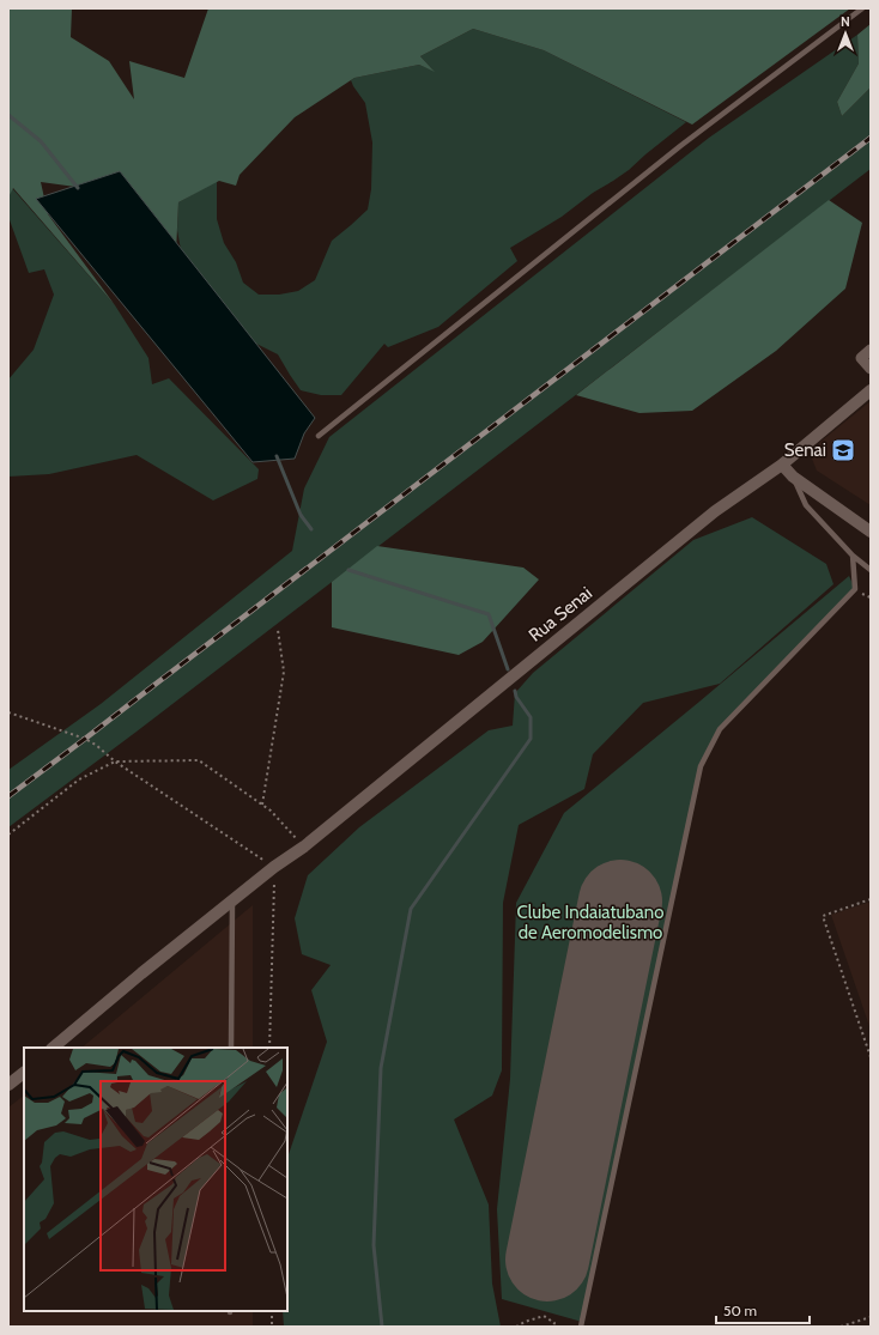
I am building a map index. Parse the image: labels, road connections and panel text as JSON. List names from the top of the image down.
{
  "streets": {
    "street": ["Rua Senai"]
  },
  "parks": ["Clube Indaiatubano de Aeromodelismo"],
  "places": {
    "school or university": ["Senai"]
  },
  "scale_bar": "50 m",
  "north": "top"
}
